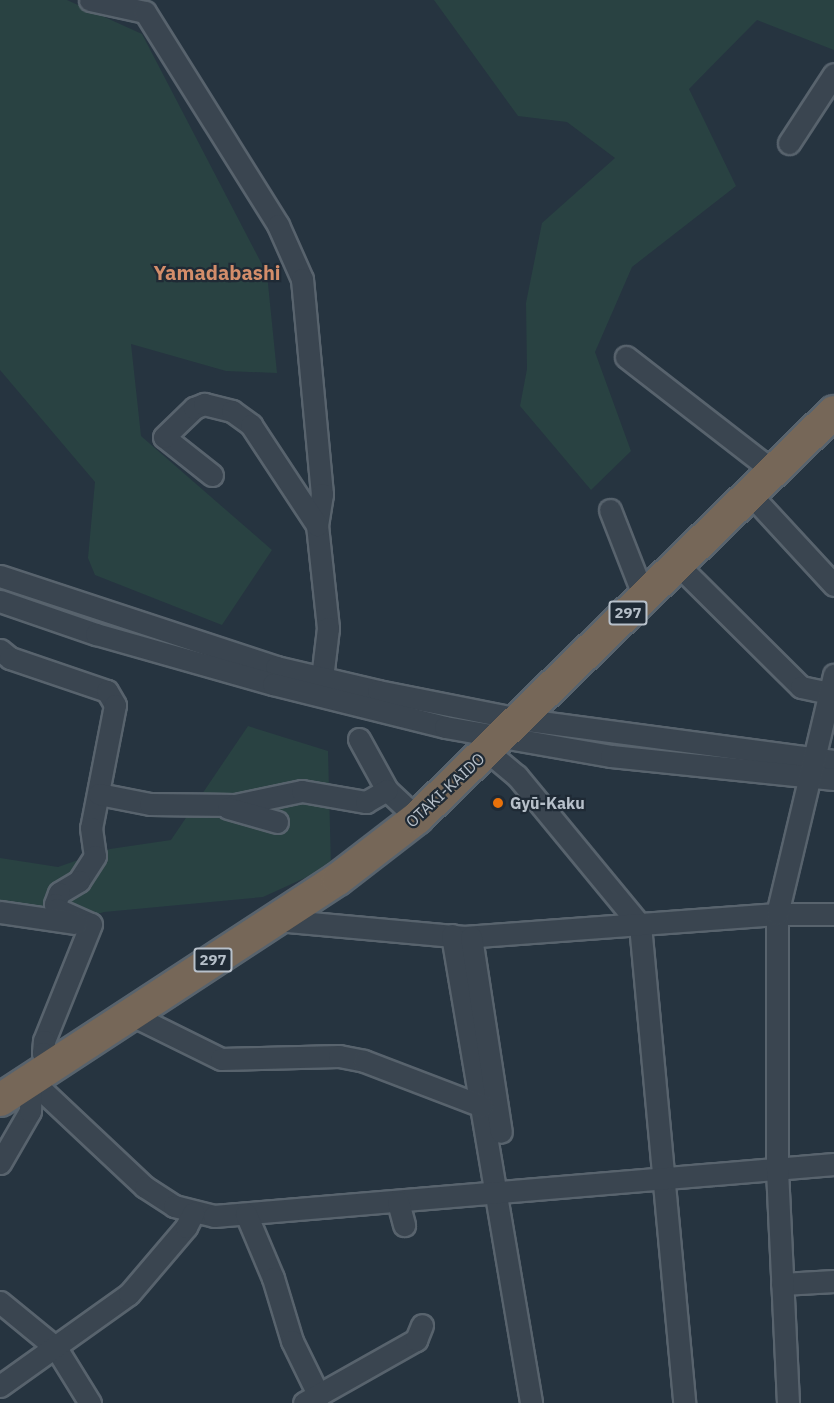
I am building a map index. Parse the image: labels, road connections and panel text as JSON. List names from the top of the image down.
{
  "streets": {
    "highway": ["297", "OTAKI-KAIDO"]
  },
  "districts": ["Yamadabashi"],
  "places": ["Gyū-Kaku"]
}
